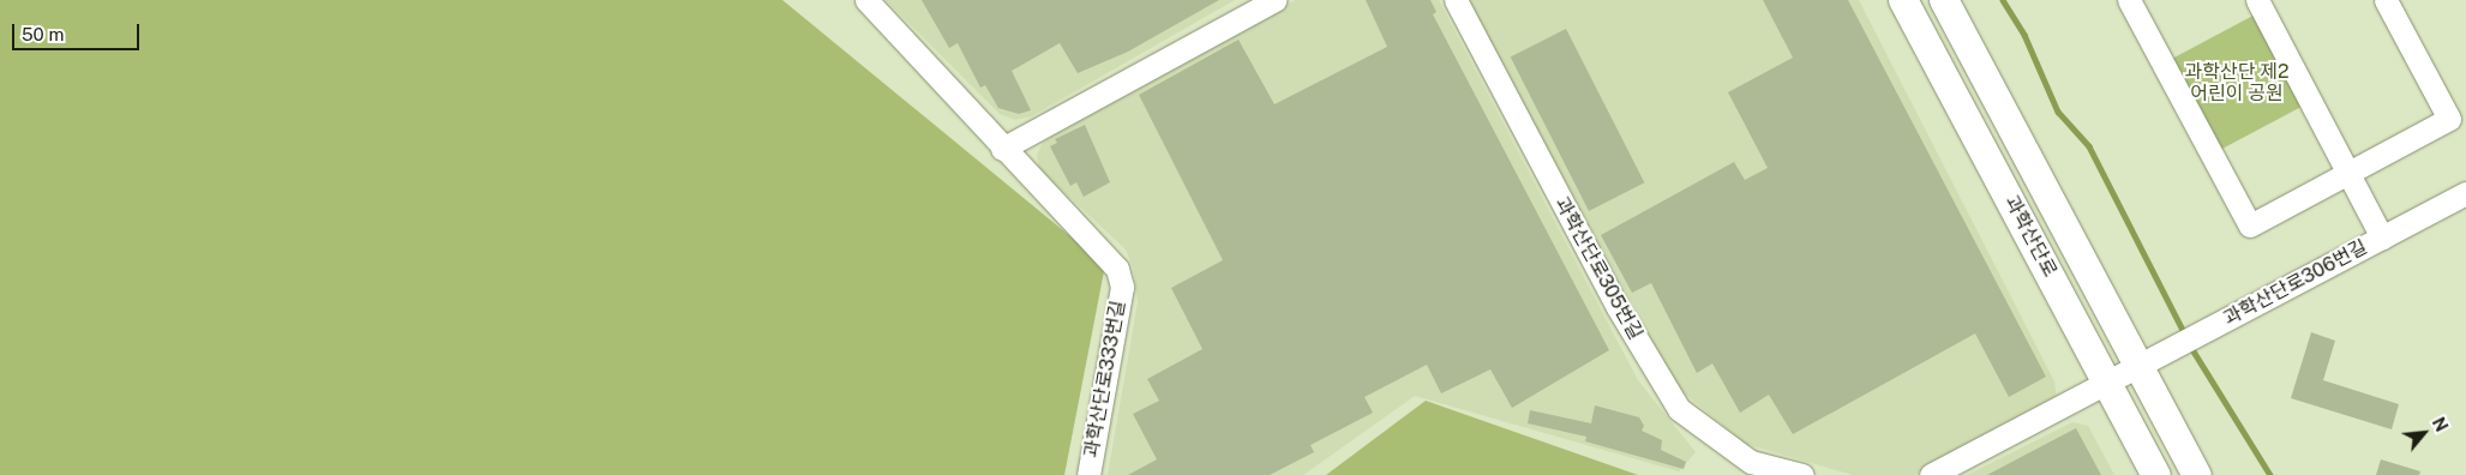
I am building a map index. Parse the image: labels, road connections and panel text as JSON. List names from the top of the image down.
{
  "streets": {
    "main road": ["과학산단로"],
    "street": ["과학산단로305번길", "과학산단로306번길", "과학산단로333번길"]
  },
  "crossings": [
    ["과학산단로", "과학산단로306번길"]
  ],
  "parks": ["과학산단 제2 어린이 공원"],
  "scale_bar": "50 m",
  "north": "top right"
}
